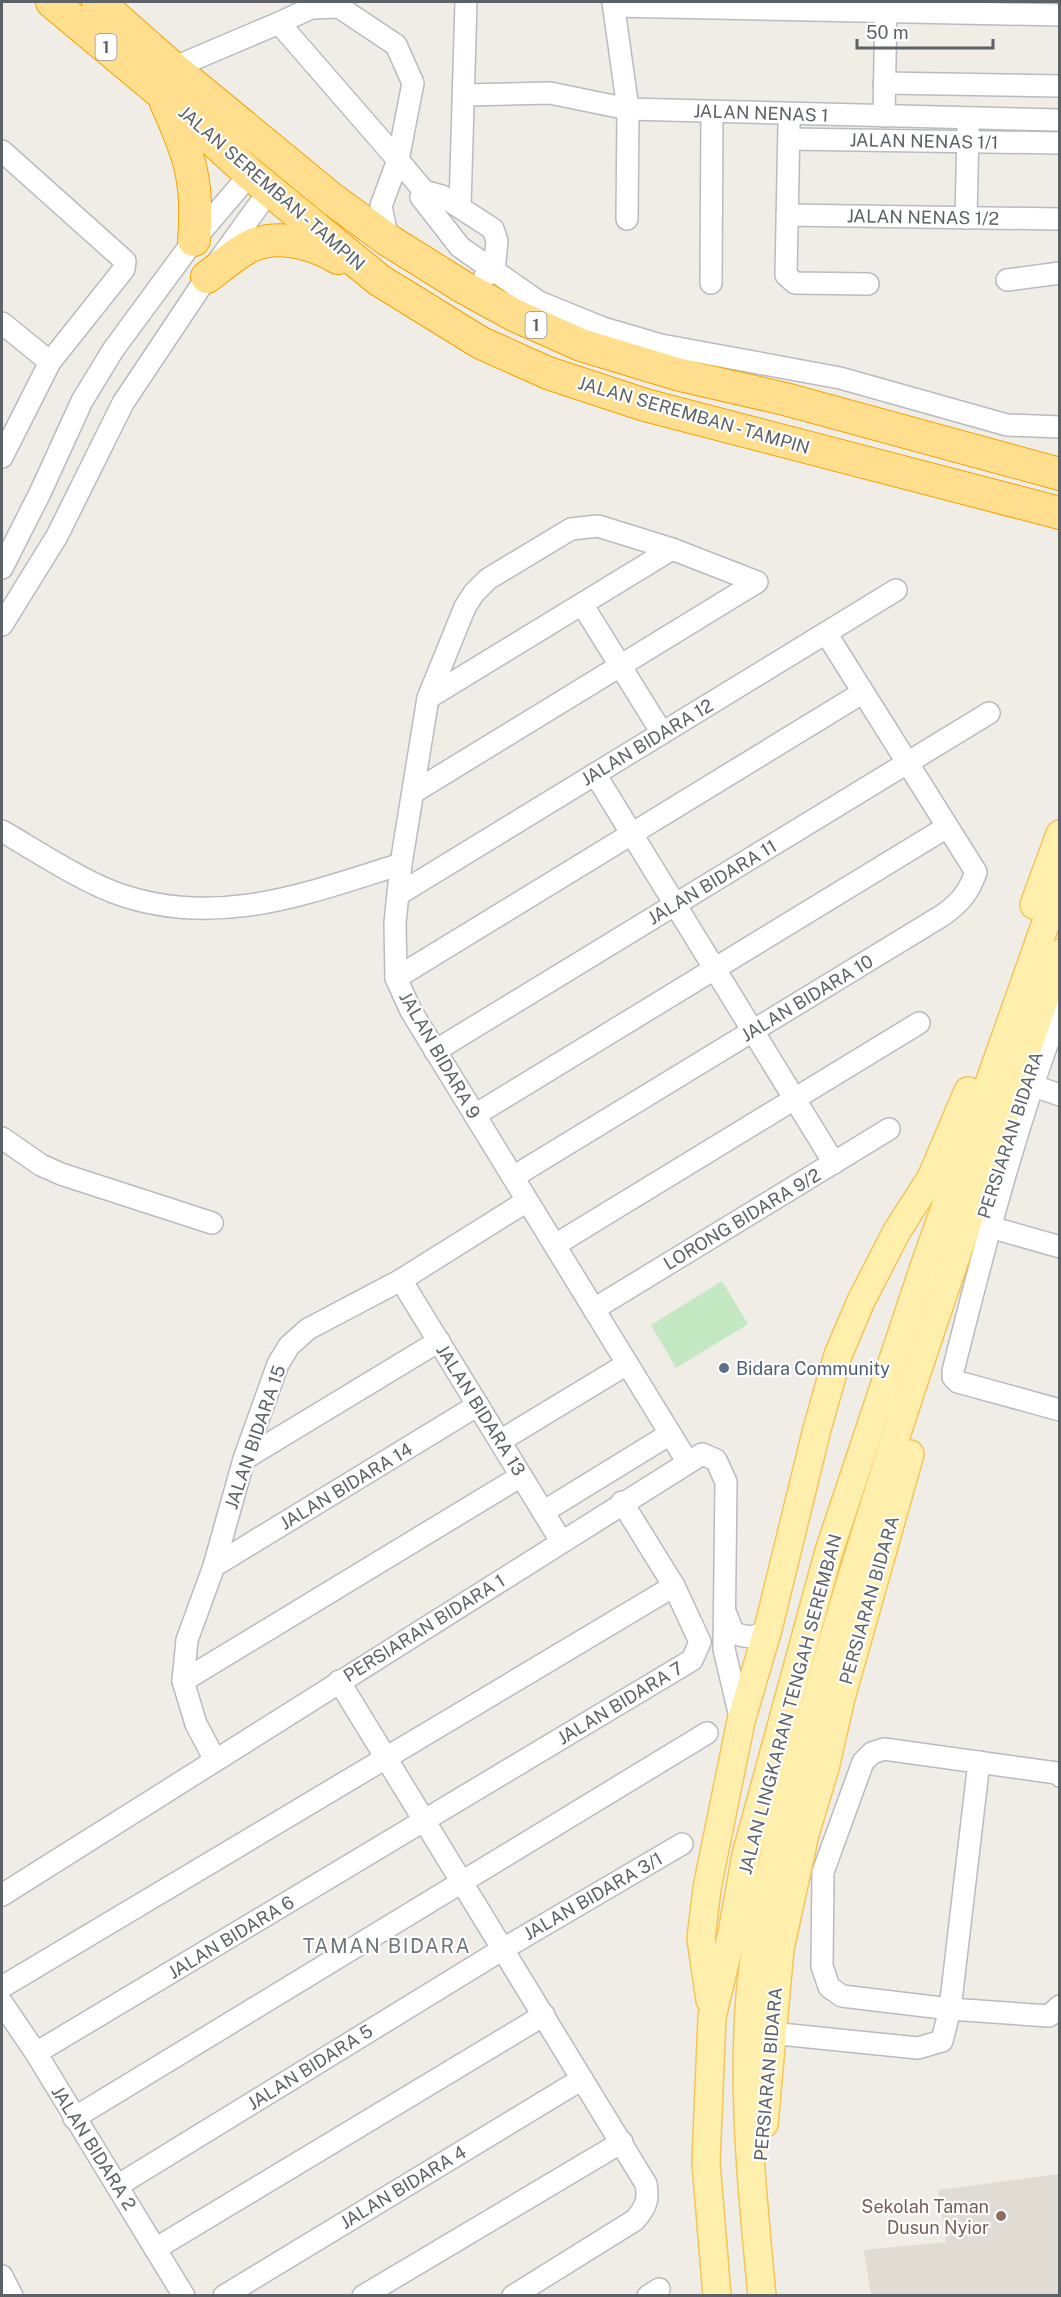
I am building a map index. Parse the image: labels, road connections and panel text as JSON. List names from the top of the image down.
{
  "streets": {
    "highway": ["1", "JALAN SEREMBAN - TAMPIN"],
    "main road": ["PERSIARAN BIDARA", "JALAN LINGKARAN TENGAH SEREMBAN"],
    "street": [
      "JALAN NENAS 1",
      "JALAN NENAS 1/1",
      "JALAN NENAS 1/2",
      "JALAN BIDARA 12",
      "JALAN BIDARA 11",
      "JALAN BIDARA 10",
      "JALAN BIDARA 9",
      "LORONG BIDARA 9/2",
      "JALAN BIDARA 13",
      "JALAN BIDARA 15",
      "JALAN BIDARA 14",
      "PERSIARAN BIDARA 1",
      "JALAN BIDARA 7",
      "JALAN BIDARA 3/1",
      "JALAN BIDARA 6",
      "JALAN BIDARA 5",
      "JALAN BIDARA 2",
      "JALAN BIDARA 4"
    ]
  },
  "crossings": [
    ["JALAN BIDARA 12", "JALAN BIDARA 10"],
    ["JALAN BIDARA 12", "JALAN BIDARA 9"],
    ["JALAN BIDARA 11", "JALAN BIDARA 10"],
    ["JALAN BIDARA 11", "JALAN BIDARA 9"],
    ["JALAN BIDARA 10", "JALAN BIDARA 9"],
    ["JALAN BIDARA 9", "LORONG BIDARA 9/2"],
    ["JALAN BIDARA 9", "JALAN BIDARA 15"],
    ["JALAN BIDARA 9", "PERSIARAN BIDARA 1"],
    ["PERSIARAN BIDARA", "JALAN LINGKARAN TENGAH SEREMBAN"],
    ["JALAN BIDARA 13", "JALAN BIDARA 15"],
    ["JALAN BIDARA 13", "JALAN BIDARA 14"],
    ["JALAN BIDARA 13", "PERSIARAN BIDARA 1"],
    ["JALAN BIDARA 15", "JALAN BIDARA 14"],
    ["JALAN BIDARA 15", "PERSIARAN BIDARA 1"],
    ["PERSIARAN BIDARA 1", "JALAN BIDARA 7"],
    ["JALAN BIDARA 7", "JALAN BIDARA 6"],
    ["JALAN BIDARA 3/1", "JALAN BIDARA 5"],
    ["JALAN BIDARA 6", "JALAN BIDARA 2"],
    ["JALAN BIDARA 5", "JALAN BIDARA 2"]
  ],
  "districts": ["TAMAN BIDARA"],
  "places": ["Bidara Community", "Sekolah Taman Dusun Nyior"],
  "scale_bar": "50 m"
}
